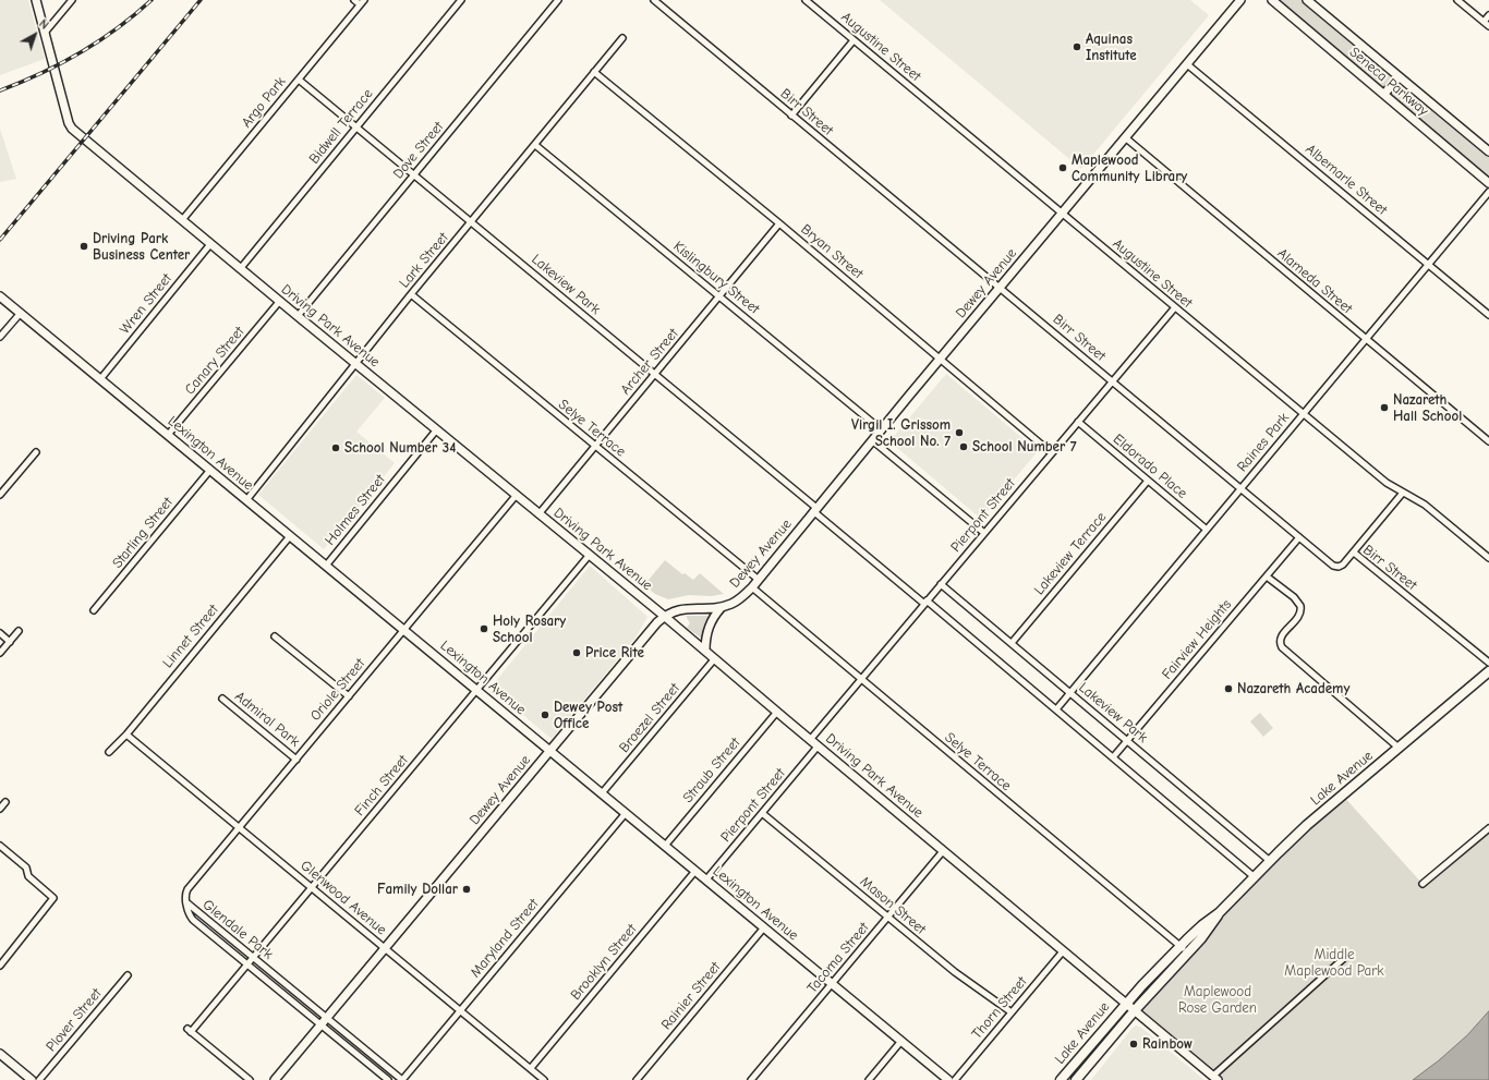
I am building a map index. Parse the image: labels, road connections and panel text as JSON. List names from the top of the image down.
{
  "streets": {
    "main road": ["Lake Avenue"],
    "street": [
      "Augustine Street",
      "Seneca Parkway",
      "Argo Park",
      "Birr Street",
      "Bidwell Terrace",
      "Dove Street",
      "Albemarle Street",
      "Bryan Street",
      "Lark Street",
      "Kislingbury Street",
      "Alameda Street",
      "Dewey Avenue",
      "Lakeview Park",
      "Wren Street",
      "Driving Park Avenue",
      "Canary Street",
      "Archer Street",
      "Selye Terrace",
      "Raines Park",
      "Lexington Avenue",
      "Eldorado Place",
      "Holmes Street",
      "Pierpont Street",
      "Starling Street",
      "Lakeview Terrace",
      "Linnet Street",
      "Fairview Heights",
      "Oriole Street",
      "Broezel Street",
      "Admiral Park",
      "Straub Street",
      "Finch Street",
      "Glenwood Avenue",
      "Mason Street",
      "Glendale Park",
      "Maryland Street",
      "Tacoma Street",
      "Brooklyn Street",
      "Rainier Street",
      "Thorn Street",
      "Plover Street"
    ]
  },
  "crossings": [
    ["Augustine Street", "Dewey Avenue"],
    ["Augustine Street", "Raines Park"],
    ["Augustine Street", "Pierpont Street"],
    ["Argo Park", "Lakeview Park"],
    ["Argo Park", "Driving Park Avenue"],
    ["Birr Street", "Dewey Avenue"],
    ["Birr Street", "Raines Park"],
    ["Birr Street", "Pierpont Street"],
    ["Birr Street", "Fairview Heights"],
    ["Bidwell Terrace", "Lakeview Park"],
    ["Bidwell Terrace", "Driving Park Avenue"],
    ["Dove Street", "Lakeview Park"],
    ["Dove Street", "Driving Park Avenue"],
    ["Albemarle Street", "Dewey Avenue"],
    ["Albemarle Street", "Raines Park"],
    ["Bryan Street", "Lark Street"],
    ["Bryan Street", "Dewey Avenue"],
    ["Bryan Street", "Archer Street"],
    ["Bryan Street", "Pierpont Street"],
    ["Lark Street", "Kislingbury Street"],
    ["Lark Street", "Lakeview Park"],
    ["Lark Street", "Driving Park Avenue"],
    ["Lark Street", "Selye Terrace"],
    ["Lark Street", "Lexington Avenue"],
    ["Kislingbury Street", "Dewey Avenue"],
    ["Kislingbury Street", "Archer Street"],
    ["Alameda Street", "Dewey Avenue"],
    ["Alameda Street", "Raines Park"],
    ["Dewey Avenue", "Lakeview Park"],
    ["Dewey Avenue", "Driving Park Avenue"],
    ["Dewey Avenue", "Selye Terrace"],
    ["Dewey Avenue", "Lexington Avenue"],
    ["Dewey Avenue", "Glenwood Avenue"],
    ["Dewey Avenue", "Glendale Park"],
    ["Lakeview Park", "Archer Street"],
    ["Lakeview Park", "Raines Park"],
    ["Lakeview Park", "Pierpont Street"],
    ["Lakeview Park", "Lakeview Terrace"],
    ["Lakeview Park", "Fairview Heights"],
    ["Lakeview Park", "Lake Avenue"],
    ["Wren Street", "Driving Park Avenue"],
    ["Wren Street", "Lexington Avenue"],
    ["Driving Park Avenue", "Canary Street"],
    ["Driving Park Avenue", "Archer Street"],
    ["Driving Park Avenue", "Holmes Street"],
    ["Driving Park Avenue", "Pierpont Street"],
    ["Driving Park Avenue", "Oriole Street"],
    ["Driving Park Avenue", "Broezel Street"],
    ["Driving Park Avenue", "Straub Street"],
    ["Driving Park Avenue", "Lake Avenue"],
    ["Driving Park Avenue", "Finch Street"],
    ["Driving Park Avenue", "Tacoma Street"],
    ["Driving Park Avenue", "Thorn Street"],
    ["Canary Street", "Lexington Avenue"],
    ["Archer Street", "Selye Terrace"],
    ["Selye Terrace", "Pierpont Street"],
    ["Selye Terrace", "Lake Avenue"],
    ["Raines Park", "Eldorado Place"],
    ["Lexington Avenue", "Holmes Street"],
    ["Lexington Avenue", "Pierpont Street"],
    ["Lexington Avenue", "Starling Street"],
    ["Lexington Avenue", "Linnet Street"],
    ["Lexington Avenue", "Oriole Street"],
    ["Lexington Avenue", "Broezel Street"],
    ["Lexington Avenue", "Straub Street"],
    ["Lexington Avenue", "Finch Street"],
    ["Lexington Avenue", "Maryland Street"],
    ["Lexington Avenue", "Tacoma Street"],
    ["Lexington Avenue", "Brooklyn Street"],
    ["Lexington Avenue", "Rainier Street"],
    ["Eldorado Place", "Pierpont Street"],
    ["Eldorado Place", "Lakeview Terrace"],
    ["Pierpont Street", "Mason Street"],
    ["Linnet Street", "Glenwood Avenue"],
    ["Oriole Street", "Admiral Park"],
    ["Oriole Street", "Glenwood Avenue"],
    ["Oriole Street", "Glendale Park"],
    ["Finch Street", "Glenwood Avenue"],
    ["Finch Street", "Glendale Park"],
    ["Glenwood Avenue", "Maryland Street"],
    ["Glenwood Avenue", "Brooklyn Street"],
    ["Mason Street", "Tacoma Street"],
    ["Mason Street", "Thorn Street"],
    ["Glendale Park", "Maryland Street"]
  ],
  "parks": ["Middle Maplewood Park", "Maplewood Rose Garden"],
  "places": [
    "Aquinas Institute",
    "Maplewood Community Library",
    "Driving Park Business Center",
    "Nazareth Hall School",
    "Virgil I. Grissom School No. 7",
    "School Number 7",
    "School Number 34",
    "Holy Rosary School",
    "Price Rite",
    "Nazareth Academy",
    "Dewey Post Office",
    "Family Dollar",
    "Rainbow"
  ],
  "north": "top right"
}
